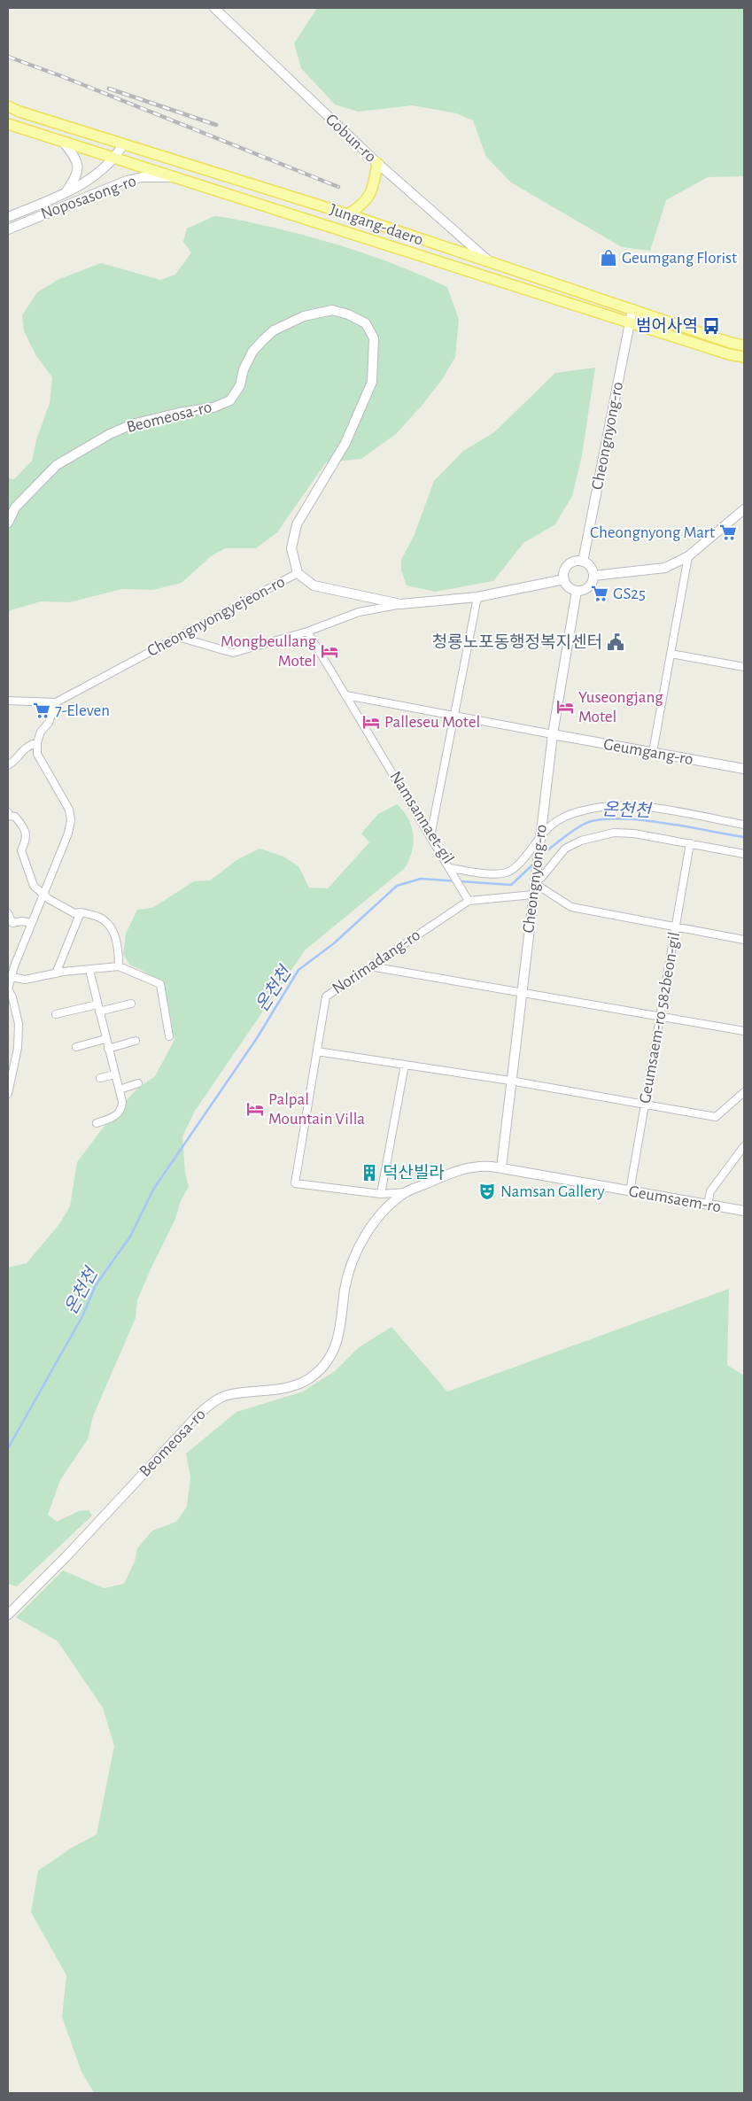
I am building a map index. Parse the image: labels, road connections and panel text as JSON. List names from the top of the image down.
{
  "streets": {
    "main road": ["Jungang-daero"],
    "street": [
      "Gobun-ro",
      "Noposasong-ro",
      "Beomeosa-ro",
      "Cheongnyong-ro",
      "Cheongnyongyejeon-ro",
      "Geumgang-ro",
      "Namsannaet-gil",
      "Norimadang-ro",
      "Geumsaem-ro 582beon-gil",
      "Geumsaem-ro"
    ]
  },
  "crossings": [
    ["Gobun-ro", "Jungang-daero"],
    ["Noposasong-ro", "Jungang-daero"],
    ["Jungang-daero", "Cheongnyong-ro"],
    ["Beomeosa-ro", "Cheongnyong-ro"],
    ["Beomeosa-ro", "Cheongnyongyejeon-ro"],
    ["Beomeosa-ro", "Norimadang-ro"],
    ["Beomeosa-ro", "Geumsaem-ro"],
    ["Cheongnyong-ro", "Cheongnyongyejeon-ro"],
    ["Cheongnyong-ro", "Geumgang-ro"],
    ["Cheongnyong-ro", "Namsannaet-gil"],
    ["Cheongnyong-ro", "Norimadang-ro"],
    ["Cheongnyong-ro", "Geumsaem-ro"],
    ["Geumsaem-ro 582beon-gil", "Geumsaem-ro"]
  ],
  "water": ["온천천"],
  "places": {
    "shop": ["Geumgang Florist"],
    "bus stop": ["범어사역"],
    "supermarket": ["Cheongnyong Mart", "GS25", "7-Eleven"],
    "public building": ["청룡노포동행정복지센터"],
    "hotel": [
      "Mongbeullang Motel",
      "Yuseongjang Motel",
      "Palleseu Motel",
      "Palpal Mountain Villa"
    ],
    "building": ["덕산빌라"],
    "theatre": ["Namsan Gallery"]
  }
}
